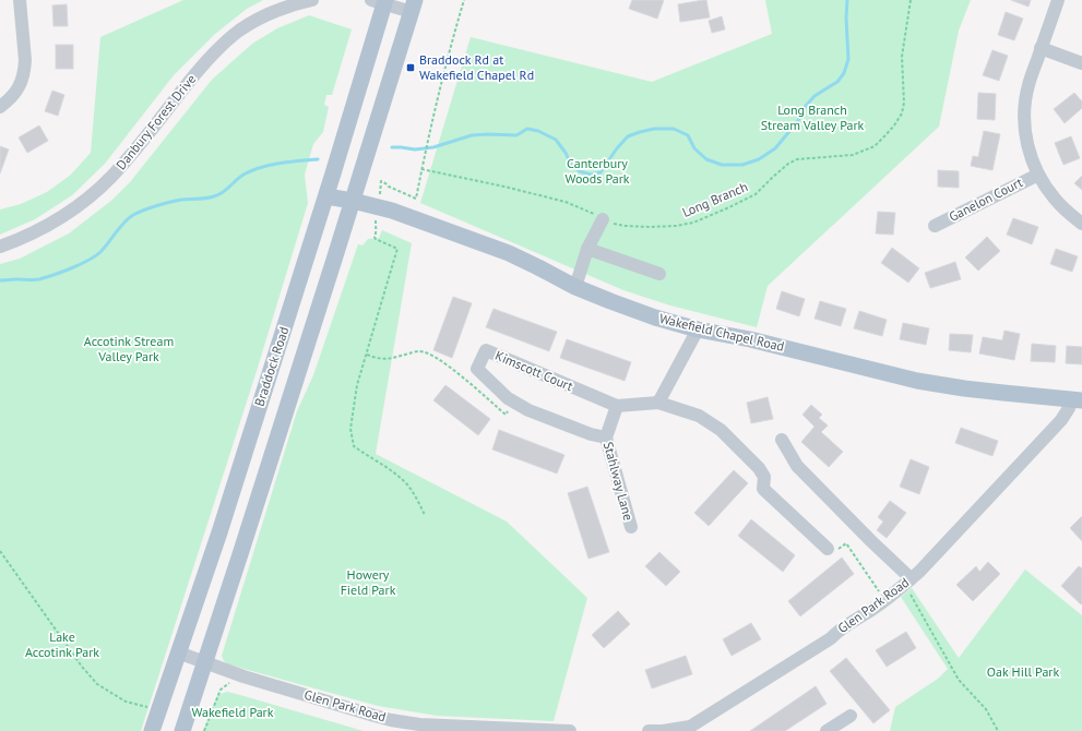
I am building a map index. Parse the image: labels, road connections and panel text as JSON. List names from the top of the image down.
{
  "streets": {
    "main road": ["Wakefield Chapel Road", "Braddock Road"],
    "street": [
      "Danbury Forest Drive",
      "Ganelon Court",
      "Kimscott Court",
      "Stahlway Lane",
      "Glen Park Road"
    ],
    "path": ["Long Branch"]
  },
  "crossings": [
    ["Wakefield Chapel Road", "Braddock Road"],
    ["Wakefield Chapel Road", "Glen Park Road"],
    ["Braddock Road", "Glen Park Road"],
    ["Kimscott Court", "Stahlway Lane"]
  ],
  "parks": [
    "Long Branch Stream Valley Park",
    "Canterbury Woods Park",
    "Accotink Stream Valley Park",
    "Howery Field Park",
    "Lake Accotink Park",
    "Oak Hill Park",
    "Wakefield Park"
  ],
  "places": {
    "transit": ["Braddock Rd at Wakefield Chapel Rd"]
  }
}
